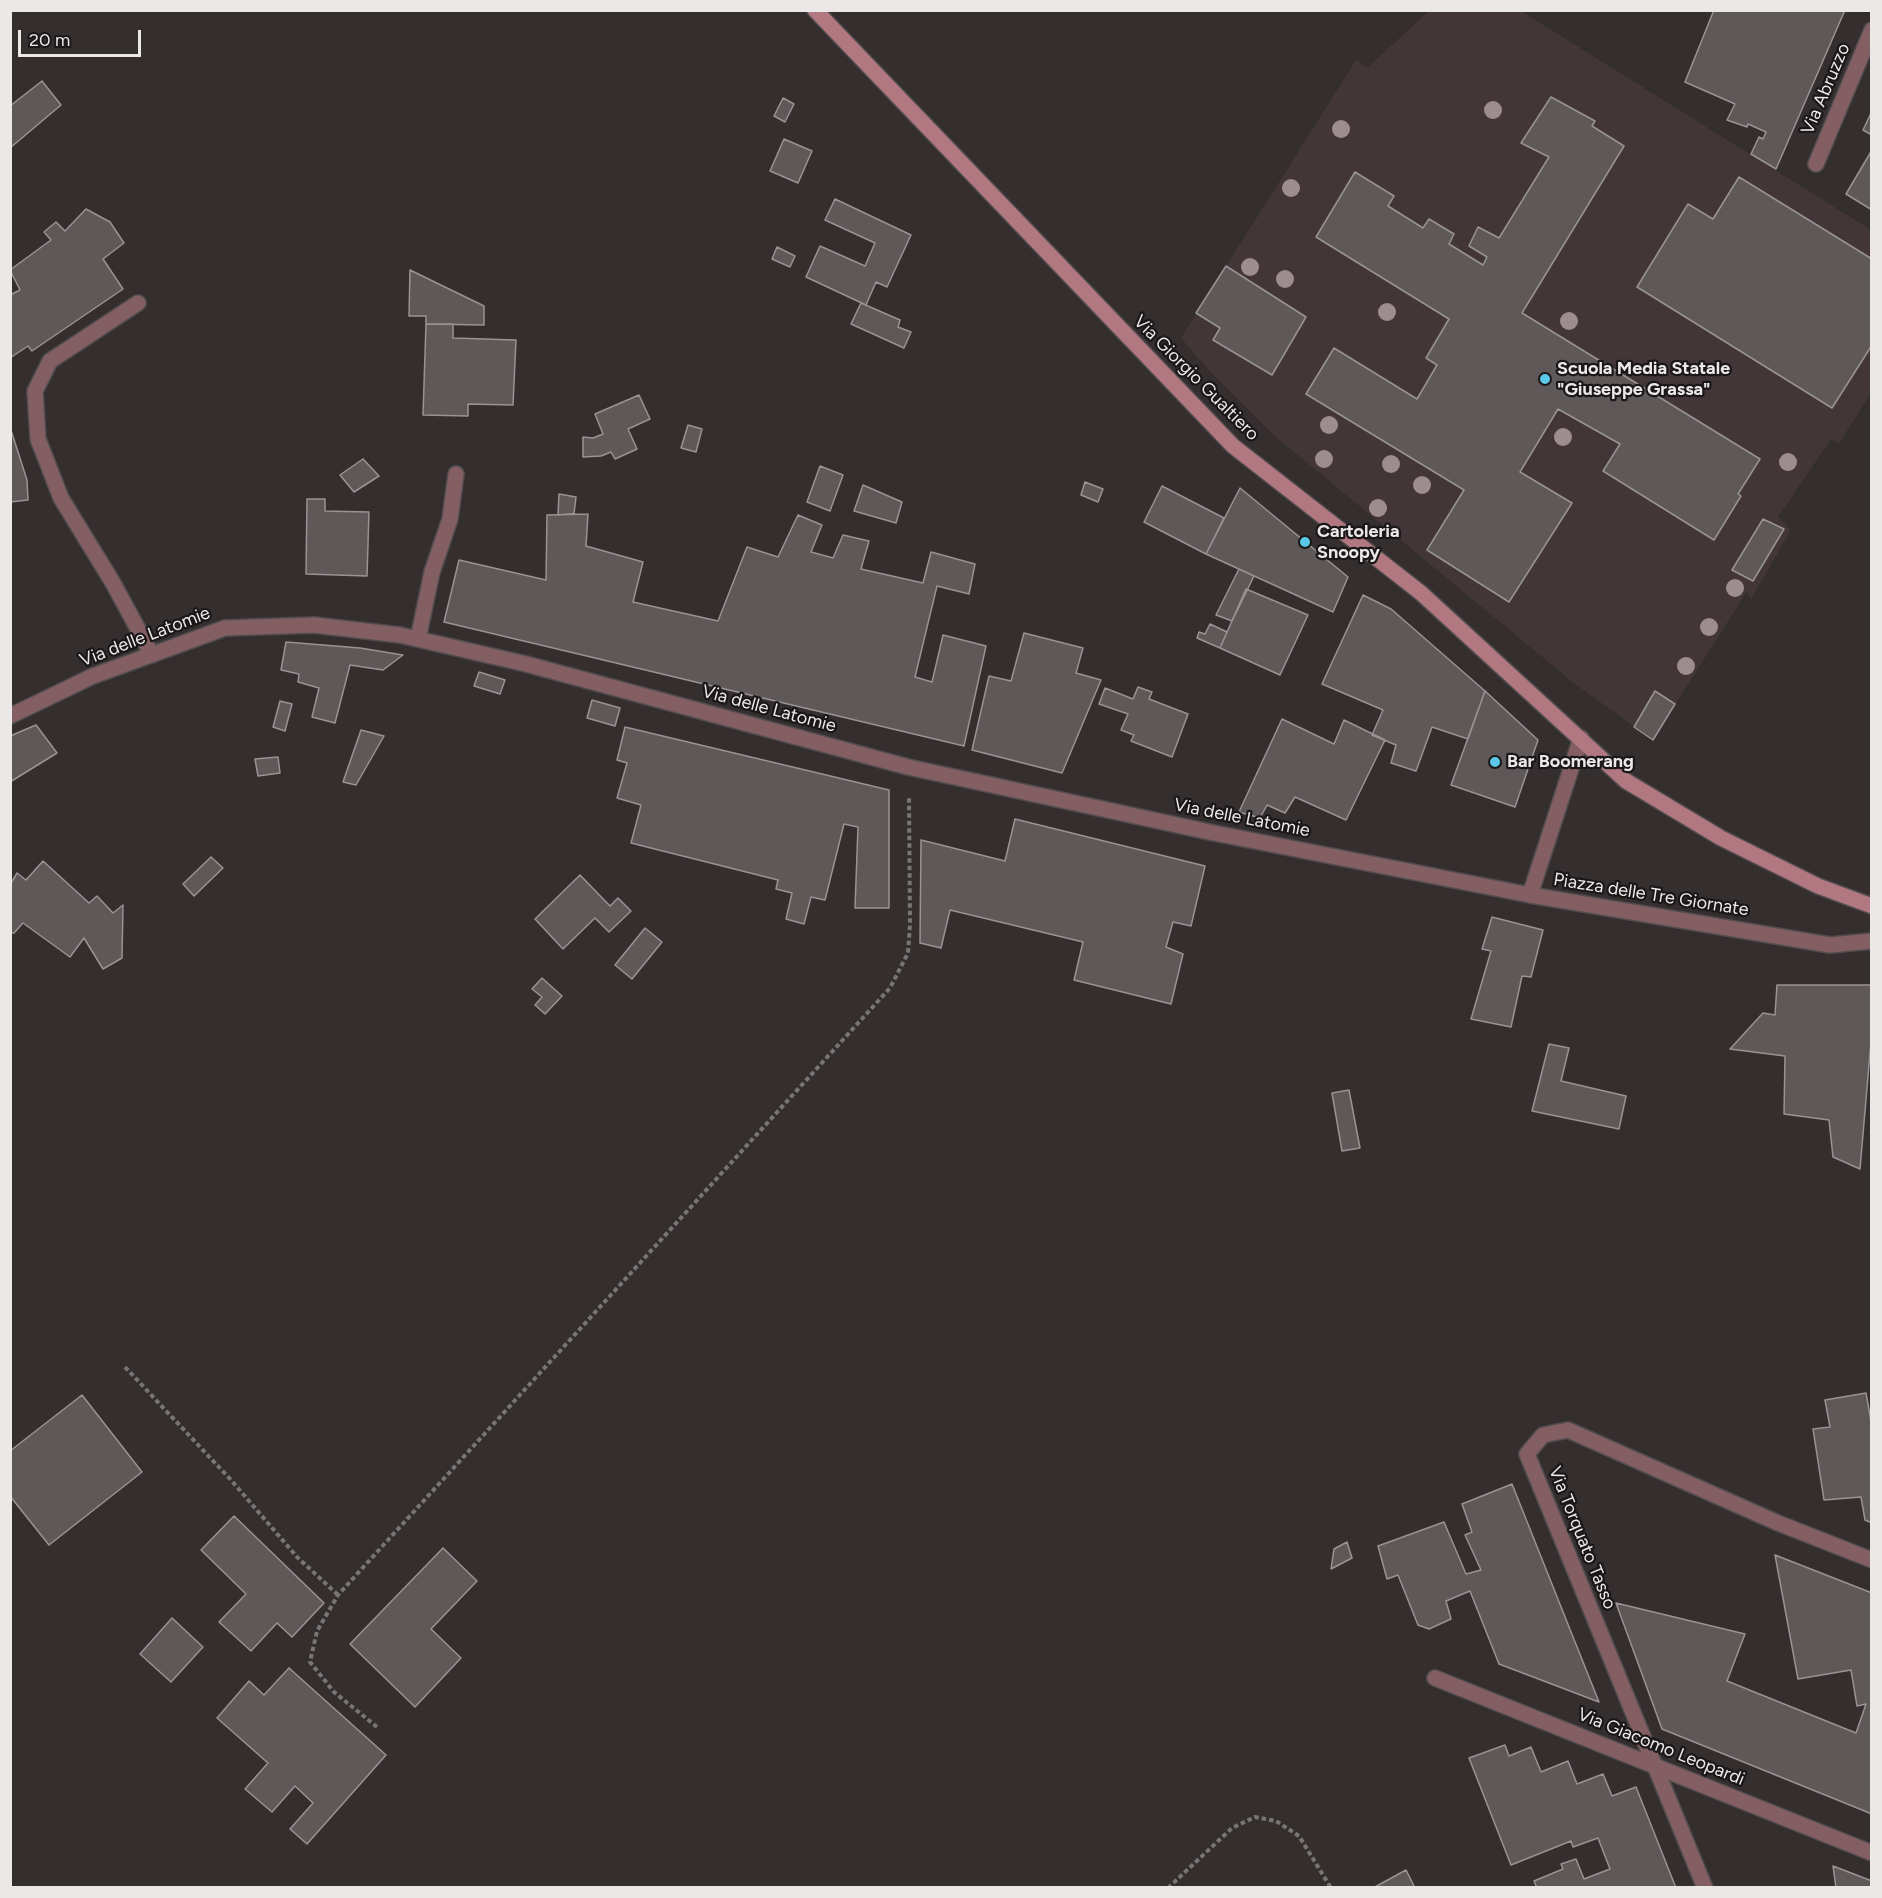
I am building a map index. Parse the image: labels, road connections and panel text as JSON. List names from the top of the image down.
{
  "streets": {
    "street": [
      "Via Abruzzo",
      "Via Giorgio Gualtiero",
      "Via delle Latomie",
      "Piazza delle Tre Giornate",
      "Via Torquato Tasso",
      "Via Giacomo Leopardi"
    ]
  },
  "crossings": [
    ["Via Giorgio Gualtiero", "Piazza delle Tre Giornate"],
    ["Via delle Latomie", "Piazza delle Tre Giornate"],
    ["Via Torquato Tasso", "Via Giacomo Leopardi"]
  ],
  "places": ["Scuola Media Statale \"Giuseppe Grassa\"", "Cartoleria Snoopy", "Bar Boomerang"],
  "scale_bar": "20 m"
}
